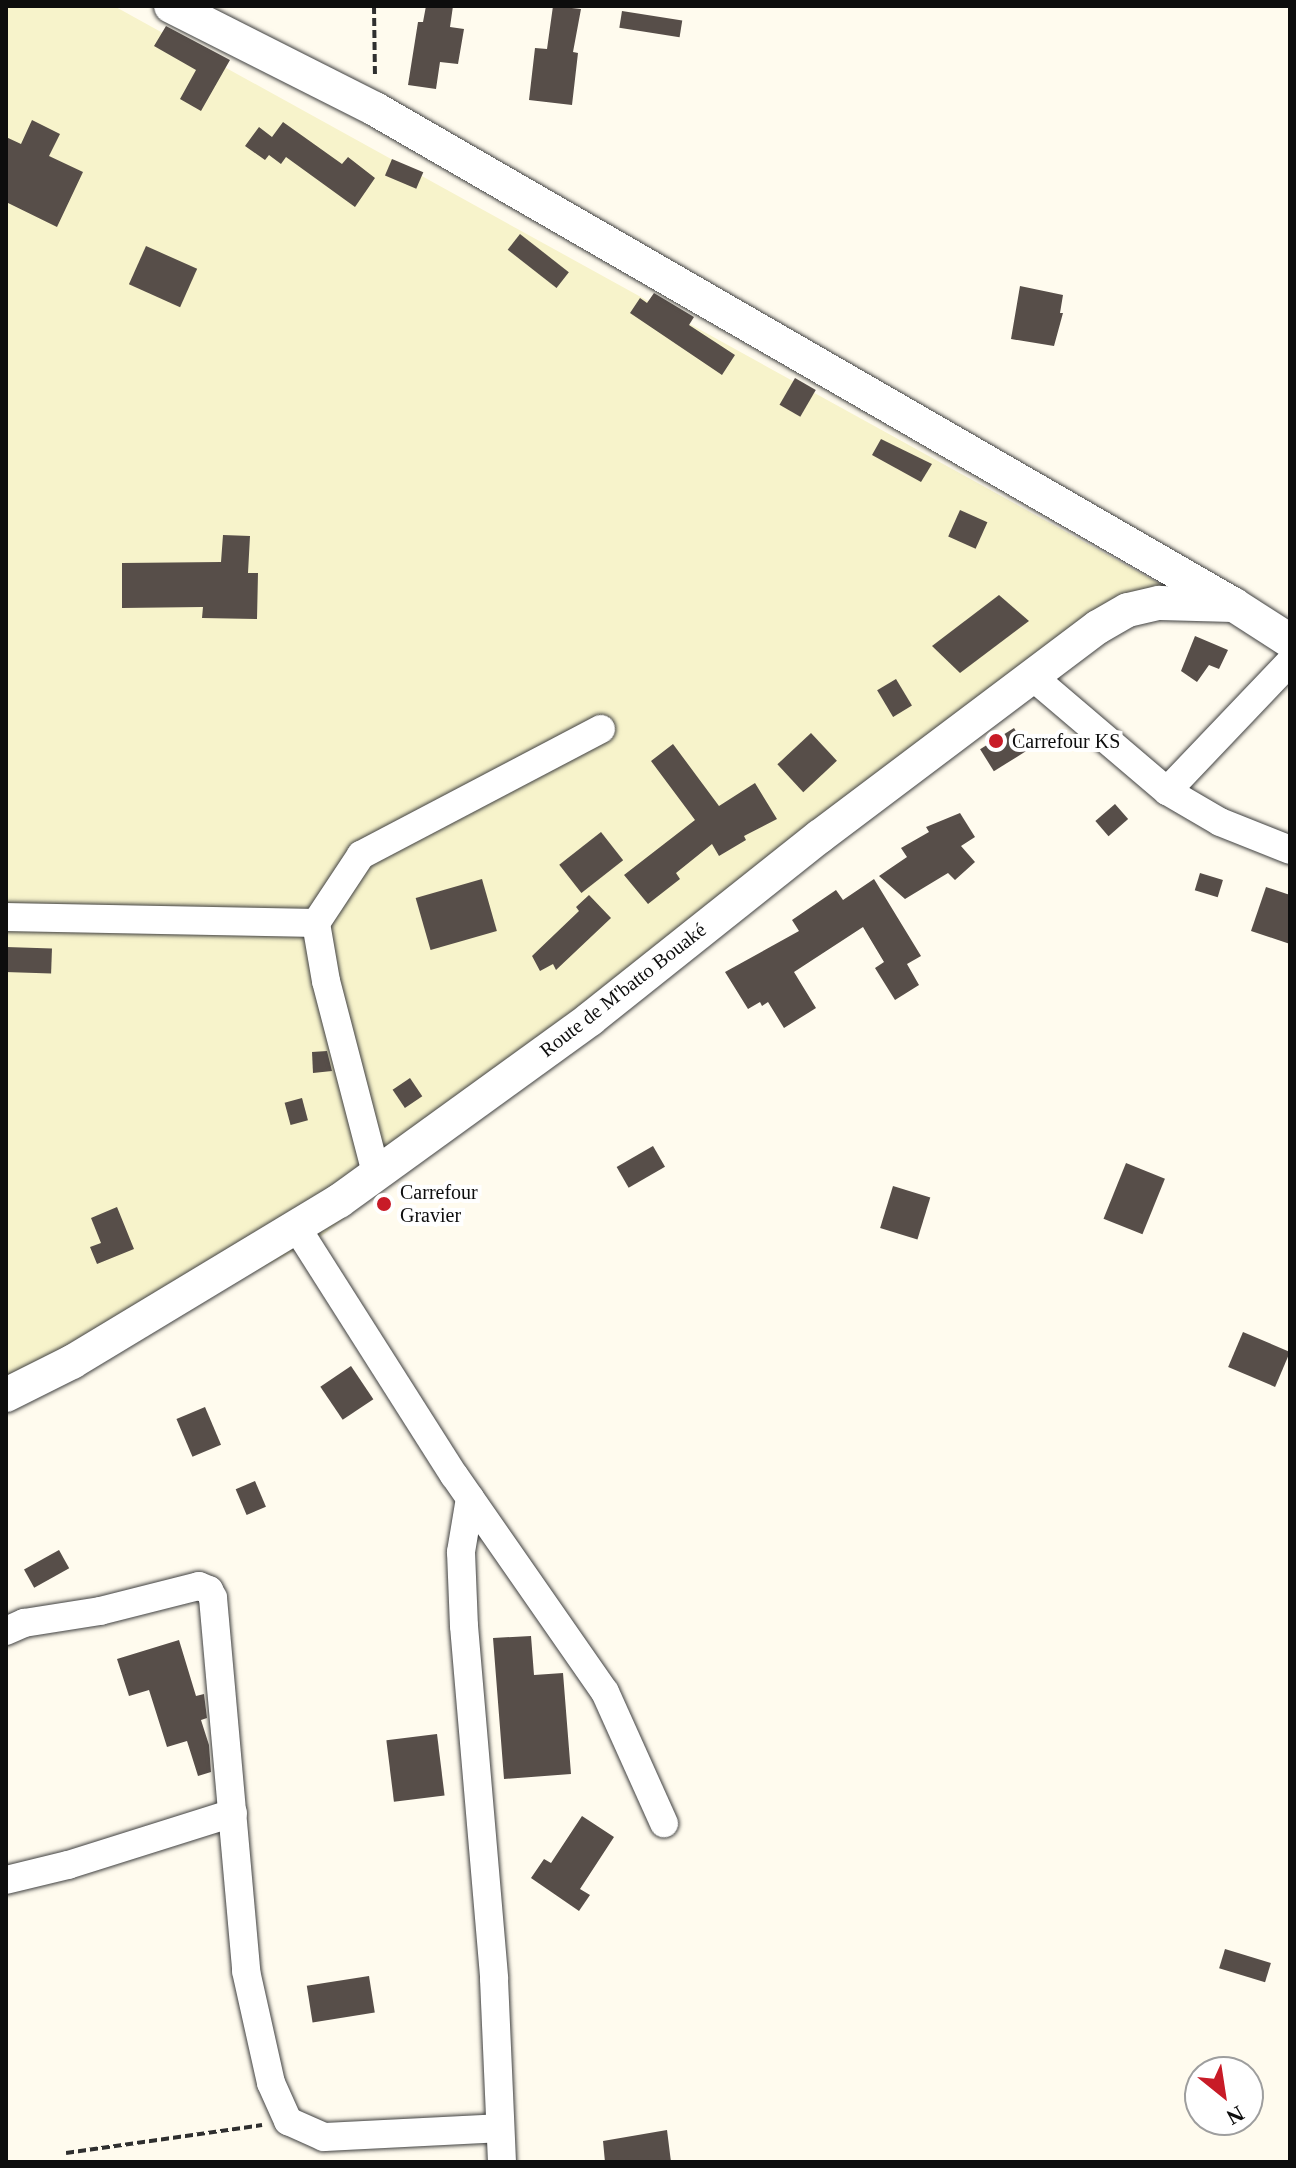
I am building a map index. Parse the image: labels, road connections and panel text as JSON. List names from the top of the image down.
{
  "streets": {
    "street": ["Route de M'batto Bouaké"]
  },
  "places": ["Carrefour KS", "Carrefour Gravier"],
  "north": "bottom right"
}
